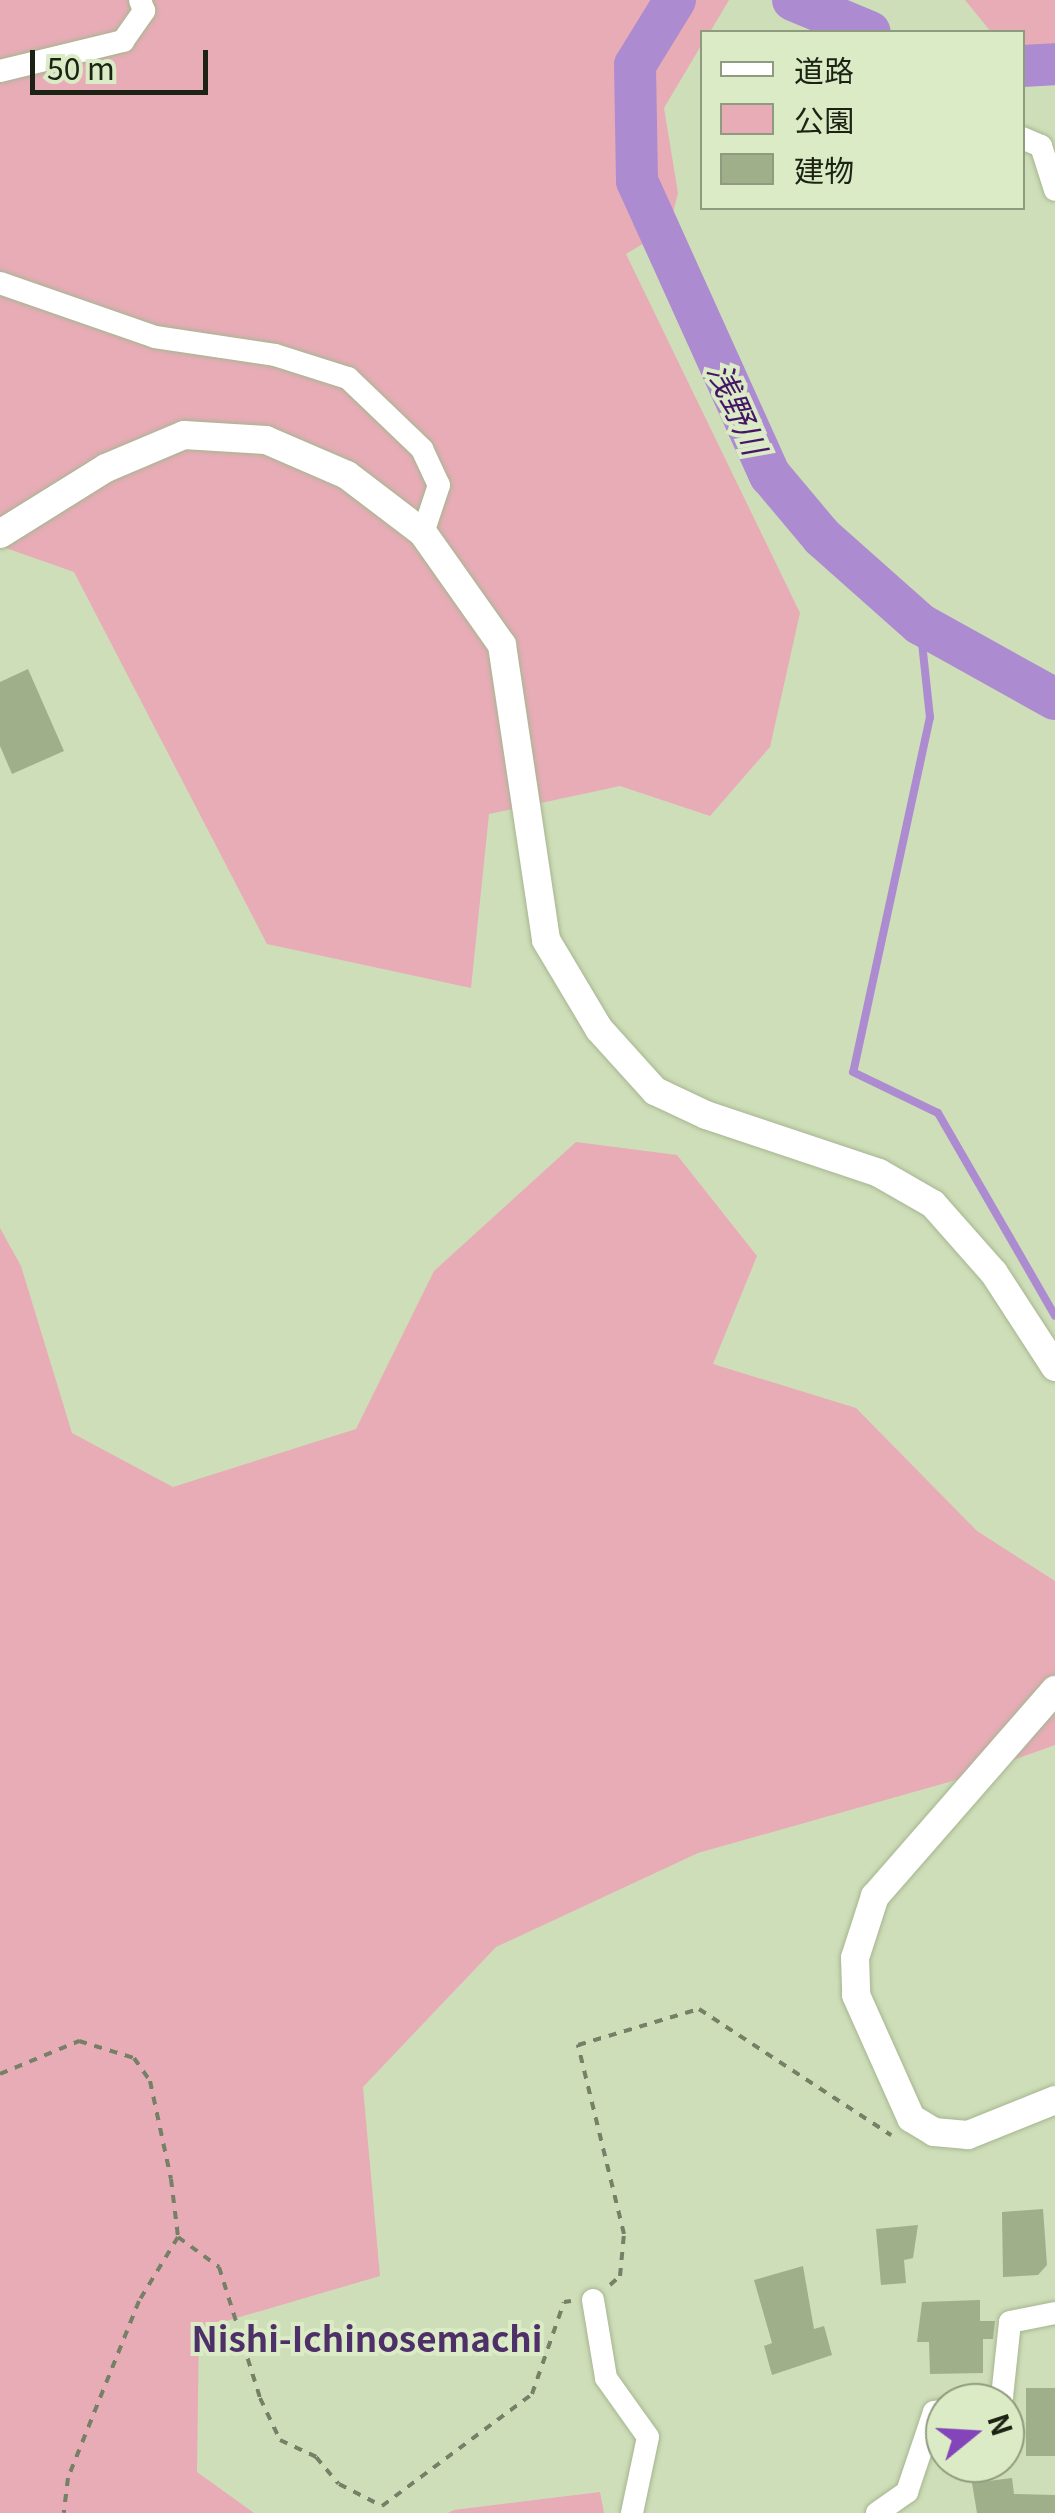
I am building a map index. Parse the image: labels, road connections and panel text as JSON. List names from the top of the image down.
{
  "districts": ["Nishi-Ichinosemachi"],
  "water": ["浅野川"],
  "legend": ["道路", "公園", "建物"],
  "scale_bar": "50 m",
  "north": "right"
}
